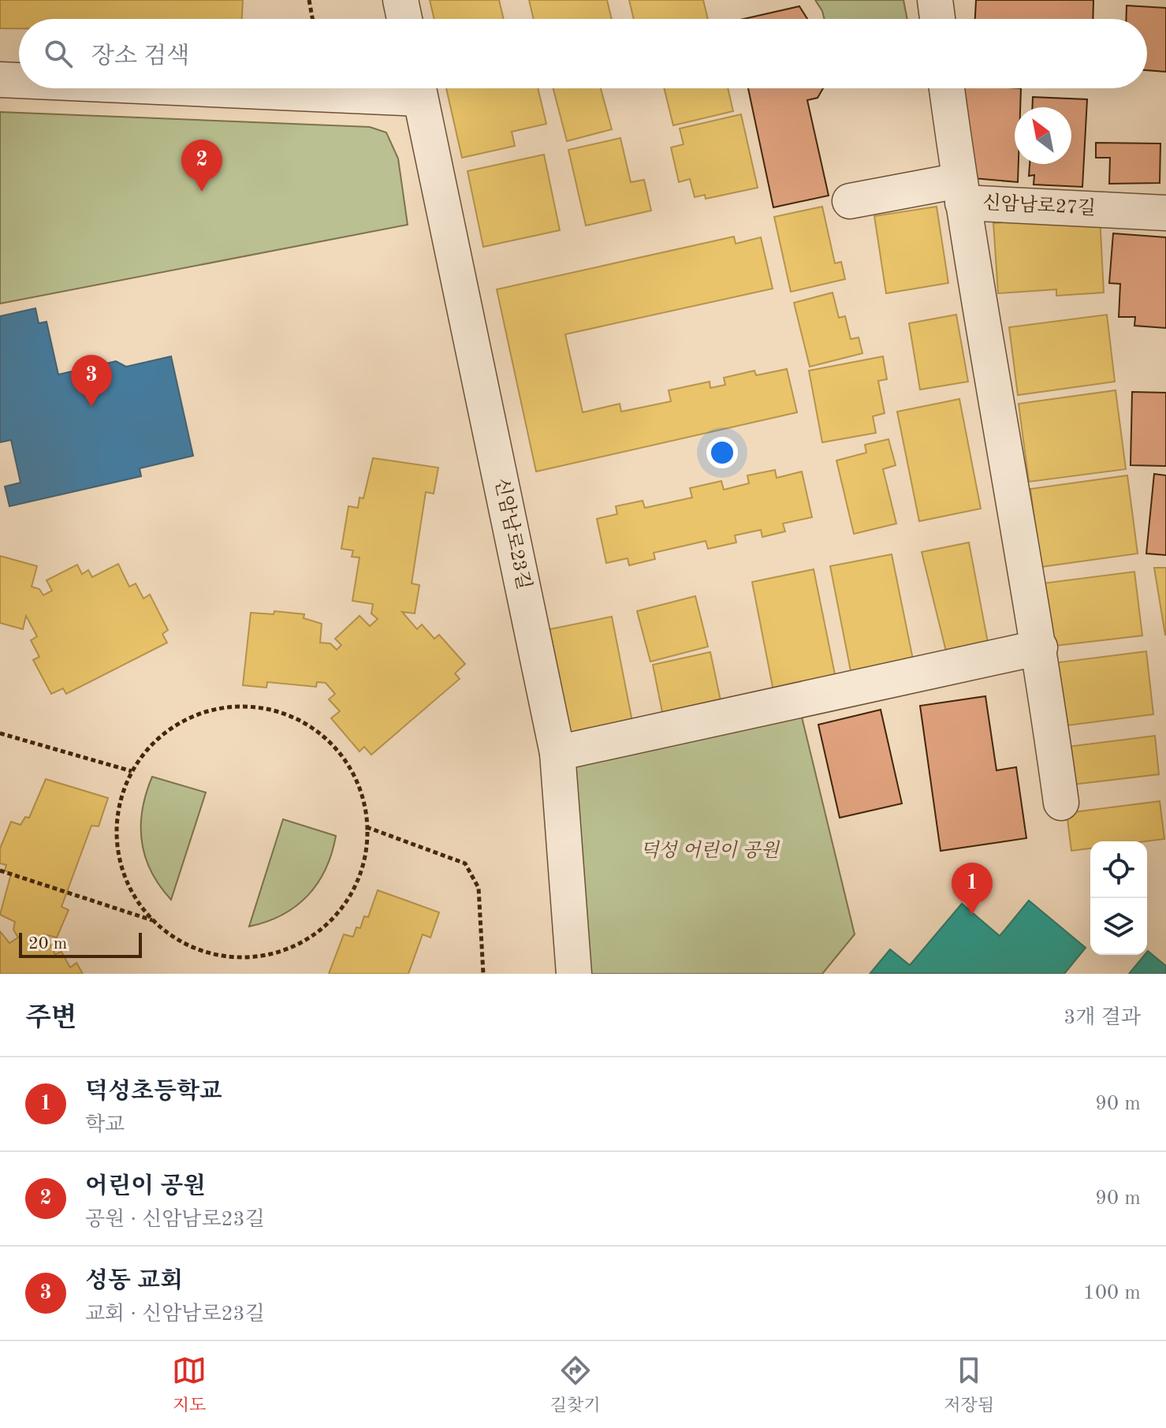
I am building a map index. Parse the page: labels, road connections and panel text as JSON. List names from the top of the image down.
{
  "streets": {
    "street": ["신암남로27길", "신암남로23길"]
  },
  "parks": ["덕성 어린이 공원"],
  "scale_bar": "20 m",
  "north": "top left",
  "page": {
    "search": "장소 검색",
    "pins": ["2", "3", "1"],
    "scale": "20 m",
    "heading": ["주변", "3개 결과"],
    "list": [
      {
        "mark": "1",
        "name": "덕성초등학교",
        "note": "학교",
        "value": "90 m"
      },
      {
        "mark": "2",
        "name": "어린이 공원",
        "note": "공원 · 신암남로23길",
        "value": "90 m"
      },
      {
        "mark": "3",
        "name": "성동 교회",
        "note": "교회 · 신암남로23길",
        "value": "100 m"
      }
    ],
    "nav": ["지도", "길찾기", "저장됨"]
  }
}
